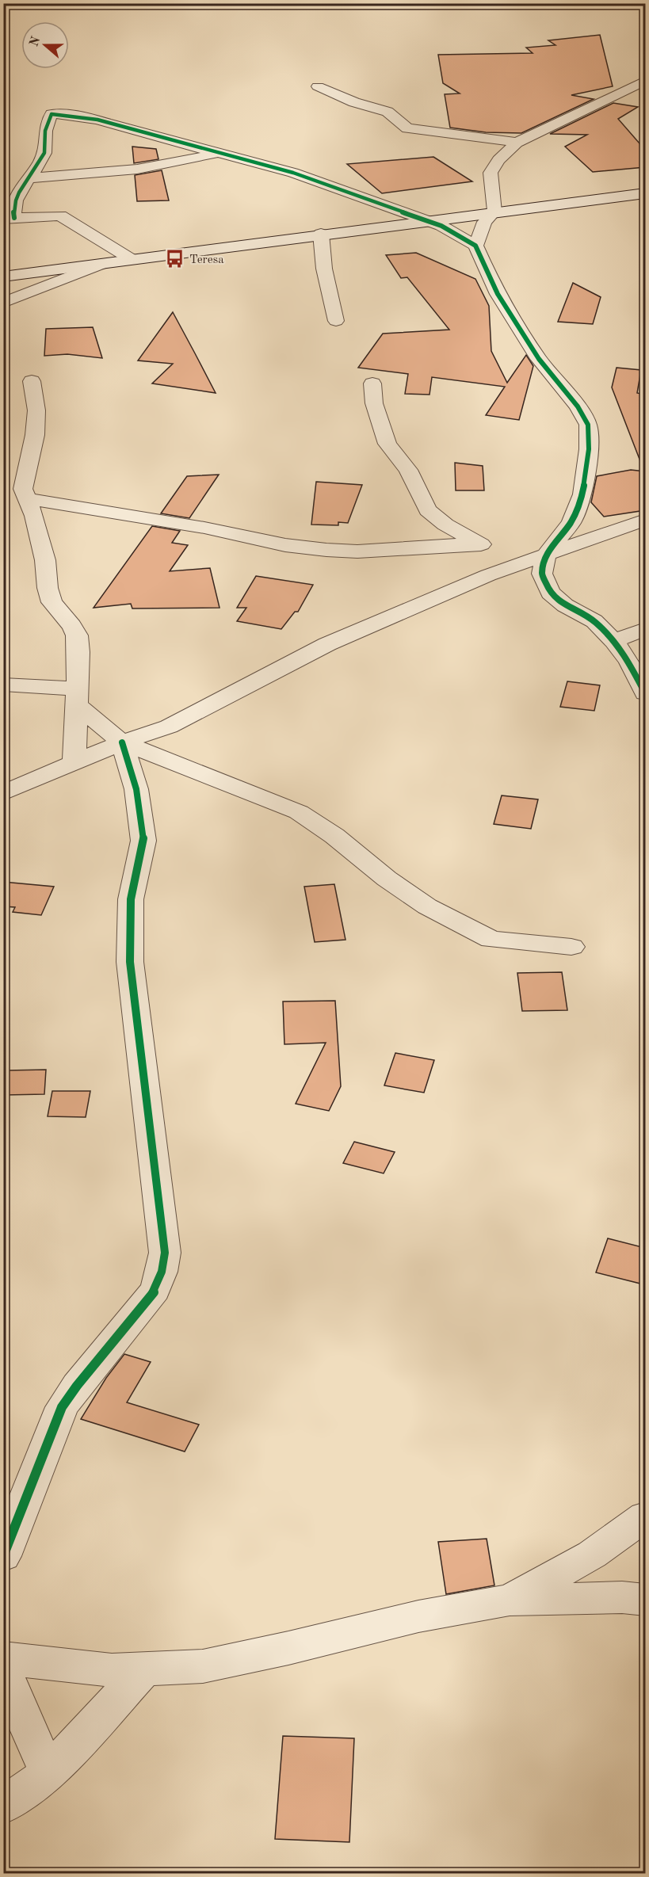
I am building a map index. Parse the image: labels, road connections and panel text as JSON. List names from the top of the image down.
{
  "places": {
    "bus stop": ["Teresa"]
  },
  "north": "left"
}
